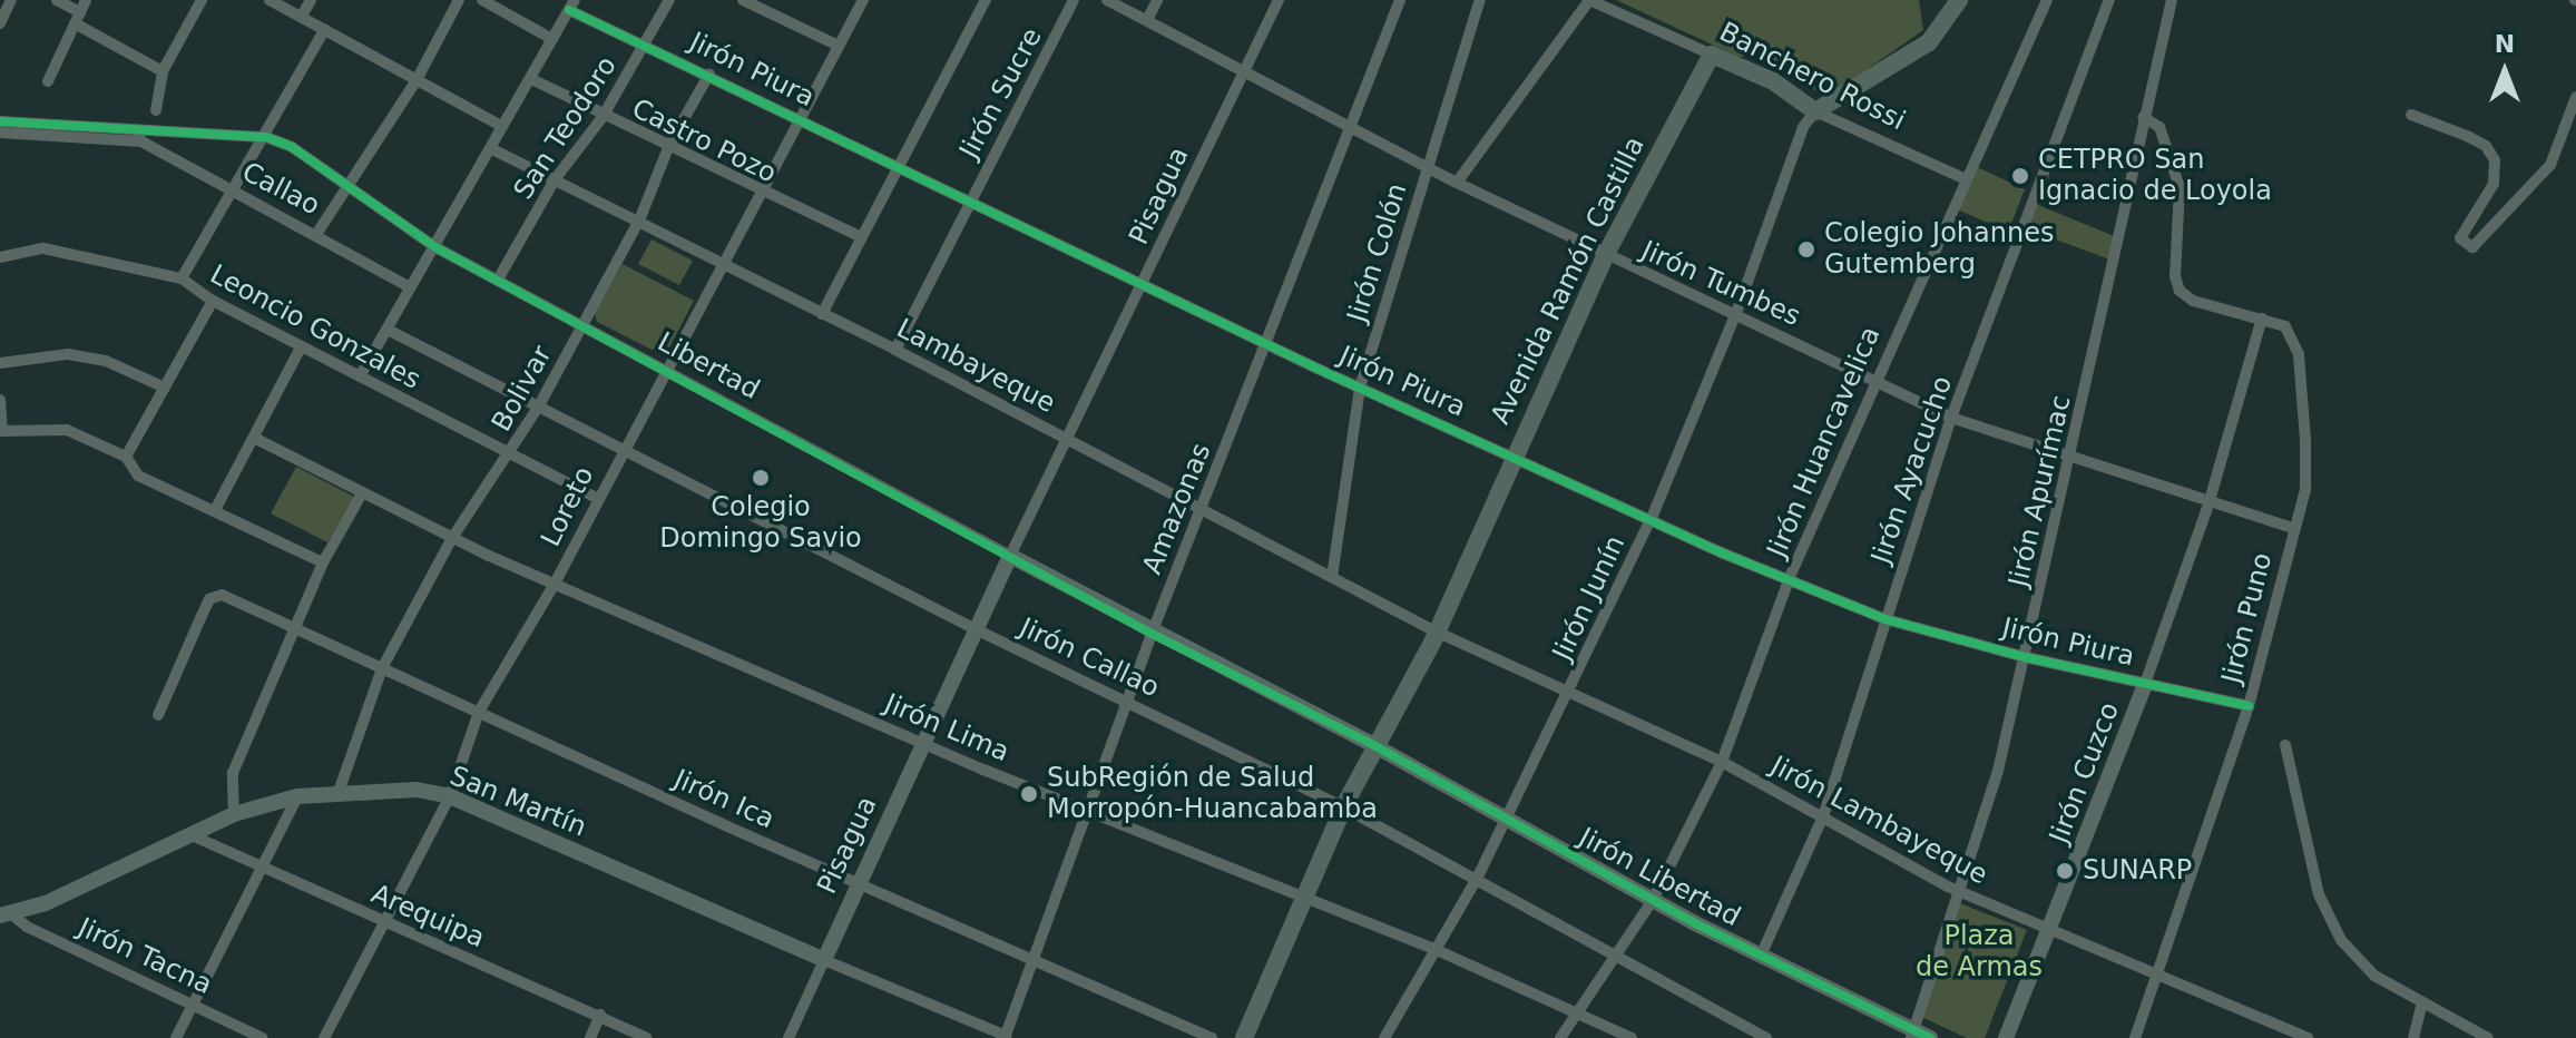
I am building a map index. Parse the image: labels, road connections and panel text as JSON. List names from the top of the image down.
{
  "streets": {
    "main road": ["Banchero Rossi", "Avenida Ramón Castilla"],
    "street": [
      "Jirón Piura",
      "Jirón Sucre",
      "San Teodoro",
      "Castro Pozo",
      "Callao",
      "Pisagua",
      "Jirón Colón",
      "Jirón Tumbes",
      "Leoncio Gonzales",
      "Libertad",
      "Lambayeque",
      "Bolivar",
      "Jirón Huancavelica",
      "Jirón Ayacucho",
      "Jirón Apurímac",
      "Loreto",
      "Amazonas",
      "Jirón Junín",
      "Jirón Puno",
      "Jirón Callao",
      "Jirón Lima",
      "Jirón Cuzco",
      "Jirón Ica",
      "San Martín",
      "Jirón Lambayeque",
      "Jirón Libertad",
      "Arequipa",
      "Jirón Tacna"
    ]
  },
  "crossings": [
    ["Jirón Piura", "Jirón Sucre"],
    ["Jirón Piura", "San Teodoro"],
    ["Jirón Piura", "Pisagua"],
    ["Jirón Piura", "Jirón Colón"],
    ["Jirón Piura", "Avenida Ramón Castilla"],
    ["Jirón Piura", "Bolivar"],
    ["Jirón Piura", "Jirón Huancavelica"],
    ["Jirón Piura", "Jirón Ayacucho"],
    ["Jirón Piura", "Jirón Apurímac"],
    ["Jirón Piura", "Loreto"],
    ["Jirón Piura", "Amazonas"],
    ["Jirón Piura", "Jirón Junín"],
    ["Jirón Piura", "Jirón Puno"],
    ["Jirón Piura", "Jirón Cuzco"],
    ["Banchero Rossi", "Avenida Ramón Castilla"],
    ["Banchero Rossi", "Jirón Huancavelica"],
    ["Banchero Rossi", "Jirón Junín"],
    ["Jirón Sucre", "Lambayeque"],
    ["San Teodoro", "Castro Pozo"],
    ["San Teodoro", "Libertad"],
    ["San Teodoro", "Lambayeque"],
    ["Castro Pozo", "Bolivar"],
    ["Castro Pozo", "Loreto"],
    ["Callao", "Libertad"],
    ["Pisagua", "Jirón Tumbes"],
    ["Pisagua", "Libertad"],
    ["Pisagua", "Lambayeque"],
    ["Pisagua", "Jirón Callao"],
    ["Pisagua", "Jirón Lima"],
    ["Pisagua", "Jirón Ica"],
    ["Pisagua", "San Martín"],
    ["Jirón Colón", "Jirón Tumbes"],
    ["Jirón Colón", "Lambayeque"],
    ["Avenida Ramón Castilla", "Jirón Tumbes"],
    ["Avenida Ramón Castilla", "Libertad"],
    ["Avenida Ramón Castilla", "Lambayeque"],
    ["Avenida Ramón Castilla", "Jirón Callao"],
    ["Avenida Ramón Castilla", "Jirón Lima"],
    ["Avenida Ramón Castilla", "Jirón Lambayeque"],
    ["Avenida Ramón Castilla", "Jirón Libertad"],
    ["Jirón Tumbes", "Jirón Huancavelica"],
    ["Jirón Tumbes", "Jirón Ayacucho"],
    ["Jirón Tumbes", "Jirón Apurímac"],
    ["Jirón Tumbes", "Amazonas"],
    ["Jirón Tumbes", "Jirón Junín"],
    ["Jirón Tumbes", "Jirón Puno"],
    ["Jirón Tumbes", "Jirón Cuzco"],
    ["Leoncio Gonzales", "Bolivar"],
    ["Leoncio Gonzales", "Loreto"],
    ["Libertad", "Bolivar"],
    ["Libertad", "Loreto"],
    ["Libertad", "Amazonas"],
    ["Libertad", "Jirón Libertad"],
    ["Lambayeque", "Bolivar"],
    ["Lambayeque", "Loreto"],
    ["Lambayeque", "Amazonas"],
    ["Lambayeque", "Jirón Lambayeque"],
    ["Bolivar", "Jirón Callao"],
    ["Bolivar", "Jirón Lima"],
    ["Bolivar", "Jirón Ica"],
    ["Bolivar", "San Martín"],
    ["Jirón Huancavelica", "Jirón Callao"],
    ["Jirón Huancavelica", "Jirón Lima"],
    ["Jirón Huancavelica", "Jirón Lambayeque"],
    ["Jirón Huancavelica", "Jirón Libertad"],
    ["Jirón Ayacucho", "Jirón Lambayeque"],
    ["Jirón Ayacucho", "Jirón Libertad"],
    ["Jirón Apurímac", "Jirón Lambayeque"],
    ["Jirón Apurímac", "Jirón Libertad"],
    ["Loreto", "Jirón Callao"],
    ["Loreto", "Jirón Lima"],
    ["Loreto", "Jirón Ica"],
    ["Loreto", "San Martín"],
    ["Loreto", "Arequipa"],
    ["Amazonas", "Jirón Callao"],
    ["Amazonas", "Jirón Lima"],
    ["Amazonas", "Jirón Ica"],
    ["Amazonas", "San Martín"],
    ["Jirón Junín", "Jirón Callao"],
    ["Jirón Junín", "Jirón Lima"],
    ["Jirón Junín", "Jirón Lambayeque"],
    ["Jirón Junín", "Jirón Libertad"],
    ["Jirón Puno", "Jirón Cuzco"],
    ["Jirón Puno", "Jirón Lambayeque"],
    ["Jirón Cuzco", "Jirón Lambayeque"],
    ["San Martín", "Arequipa"],
    ["San Martín", "Jirón Tacna"]
  ],
  "parks": ["Plaza de Armas"],
  "places": [
    "CETPRO San Ignacio de Loyola",
    "Colegio Johannes Gutemberg",
    "Colegio Domingo Savio",
    "SubRegión de Salud Morropón-Huancabamba",
    "SUNARP"
  ],
  "north": "top"
}
